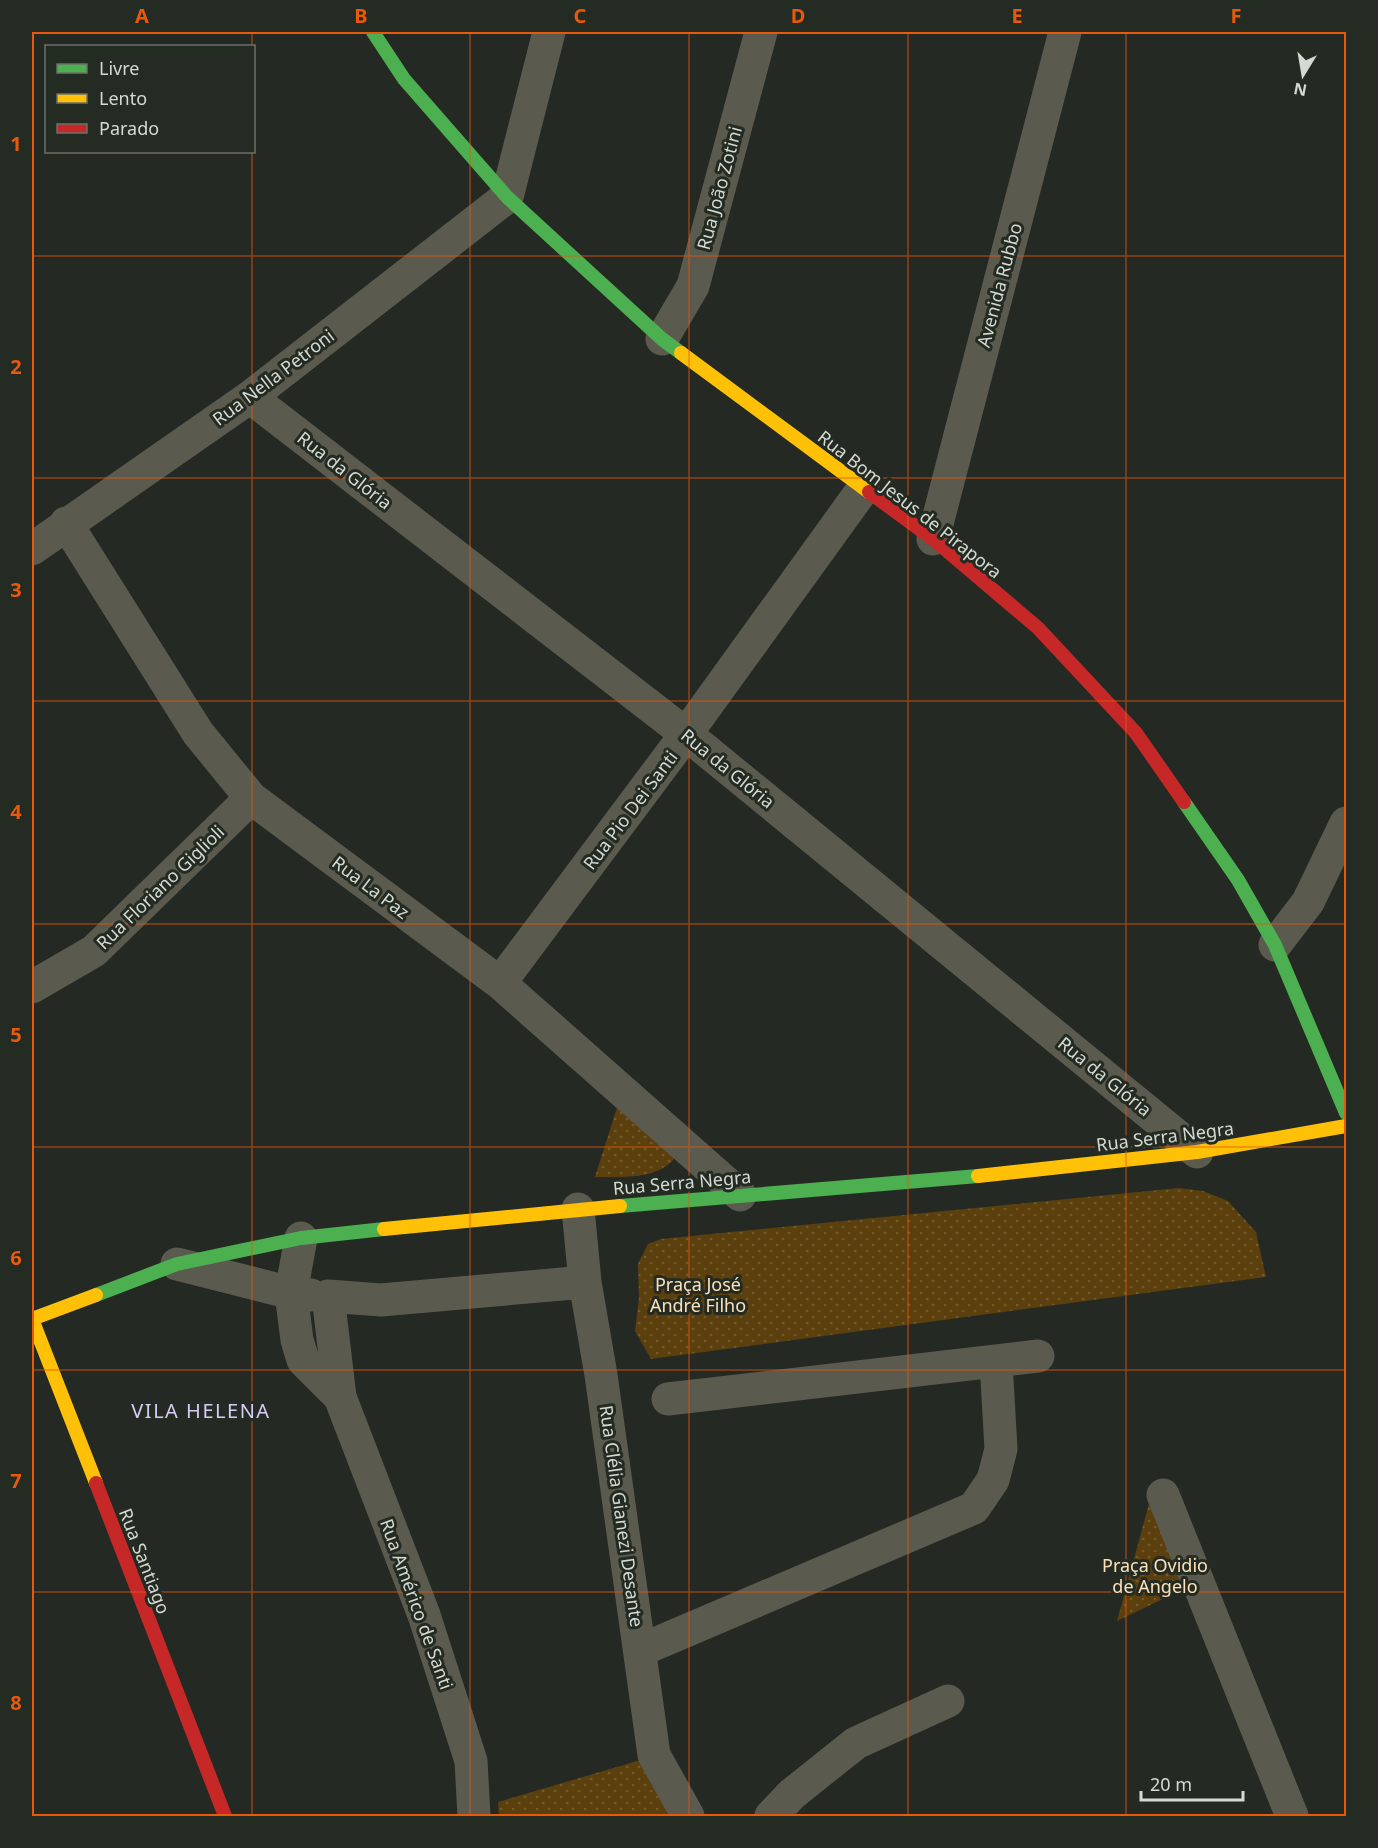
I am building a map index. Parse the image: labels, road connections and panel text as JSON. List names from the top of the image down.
{
  "streets": {
    "street": [
      "Rua João Zotini",
      "Avenida Rubbo",
      "Rua Nella Petroni",
      "Rua da Glória",
      "Rua Bom Jesus de Pirapora",
      "Rua Pio Dei Santi",
      "Rua Floriano Giglioli",
      "Rua La Paz",
      "Rua Serra Negra",
      "Rua Clélia Gianezi Desante",
      "Rua Santiago",
      "Rua Américo de Santi"
    ]
  },
  "crossings": [
    ["Rua João Zotini", "Rua Bom Jesus de Pirapora"],
    ["Avenida Rubbo", "Rua Bom Jesus de Pirapora"],
    ["Rua Nella Petroni", "Rua da Glória"],
    ["Rua Nella Petroni", "Rua Bom Jesus de Pirapora"],
    ["Rua Nella Petroni", "Rua La Paz"],
    ["Rua da Glória", "Rua Pio Dei Santi"],
    ["Rua da Glória", "Rua Serra Negra"],
    ["Rua Bom Jesus de Pirapora", "Rua Pio Dei Santi"],
    ["Rua Pio Dei Santi", "Rua La Paz"],
    ["Rua Floriano Giglioli", "Rua La Paz"],
    ["Rua La Paz", "Rua Serra Negra"],
    ["Rua Serra Negra", "Rua Clélia Gianezi Desante"],
    ["Rua Serra Negra", "Rua Santiago"]
  ],
  "districts": ["VILA HELENA"],
  "parks": ["Praça José André Filho", "Praça Ovidio de Angelo"],
  "legend": ["Livre", "Lento", "Parado"],
  "scale_bar": "20 m",
  "north": "bottom",
  "grid": {
    "columns": [
      "A",
      "B",
      "C",
      "D",
      "E",
      "F"
    ],
    "rows": [
      "1",
      "2",
      "3",
      "4",
      "5",
      "6",
      "7",
      "8"
    ]
  }
}
